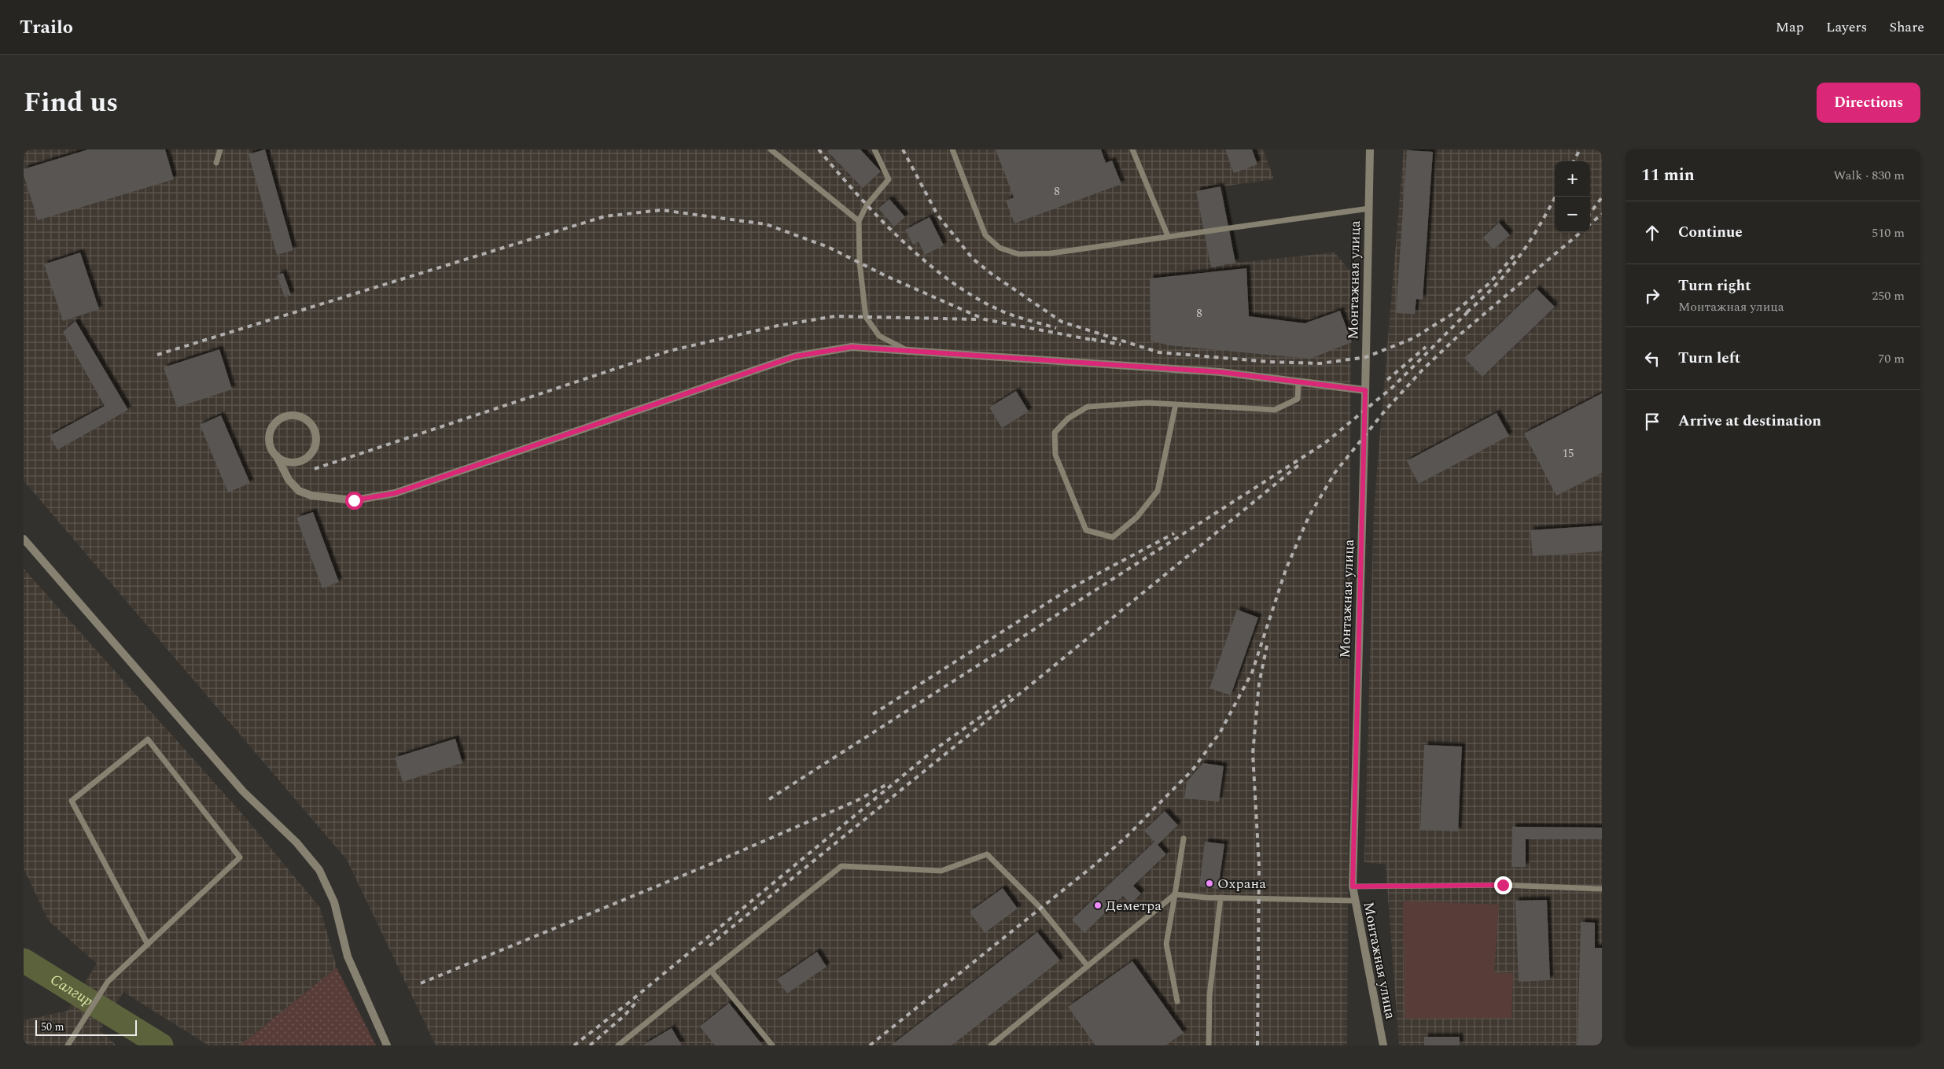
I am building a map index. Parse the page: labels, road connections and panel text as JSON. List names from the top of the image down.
{
  "streets": {
    "street": ["Монтажная улица"]
  },
  "water": ["Салгир"],
  "places": ["Охрана", "Деметра"],
  "house_numbers": ["8", "8", "15"],
  "scale_bar": "50 m",
  "page": {
    "header": "Trailo",
    "nav": ["Map", "Layers", "Share"],
    "title": "Find us",
    "buttons": "Directions",
    "heading": ["11 min", "Walk · 830 m"],
    "map_buttons": ["+", "−"],
    "list": [
      ["Continue", "510 m"],
      ["Turn right", "Монтажная улица", "250 m"],
      ["Turn left", "70 m"],
      "Arrive at destination"
    ],
    "scale": "50 m"
  }
}
